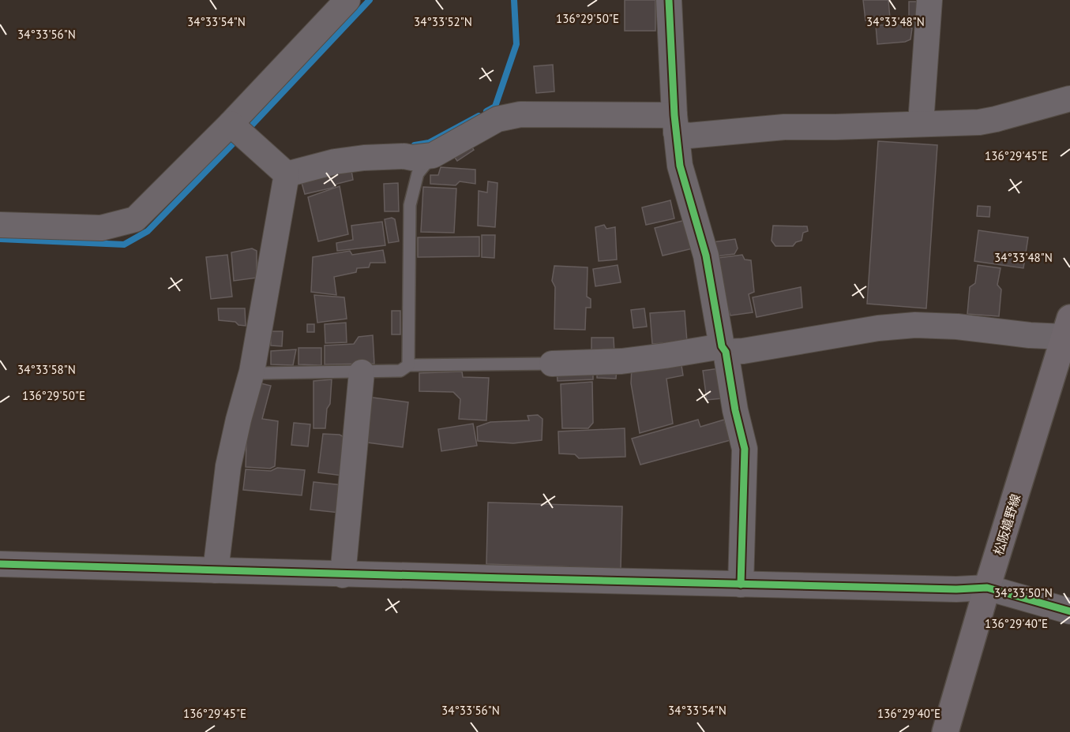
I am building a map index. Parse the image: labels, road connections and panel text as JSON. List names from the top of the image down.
{
  "streets": {
    "main road": ["松阪嬉野線"]
  },
  "coordinates": [
    "136°29'50\"E",
    "34°33'54\"N",
    "34°33'52\"N",
    "34°33'48\"N",
    "34°33'56\"N",
    "136°29'45\"E",
    "34°33'58\"N",
    "34°33'50\"N",
    "136°29'40\"E"
  ]
}
